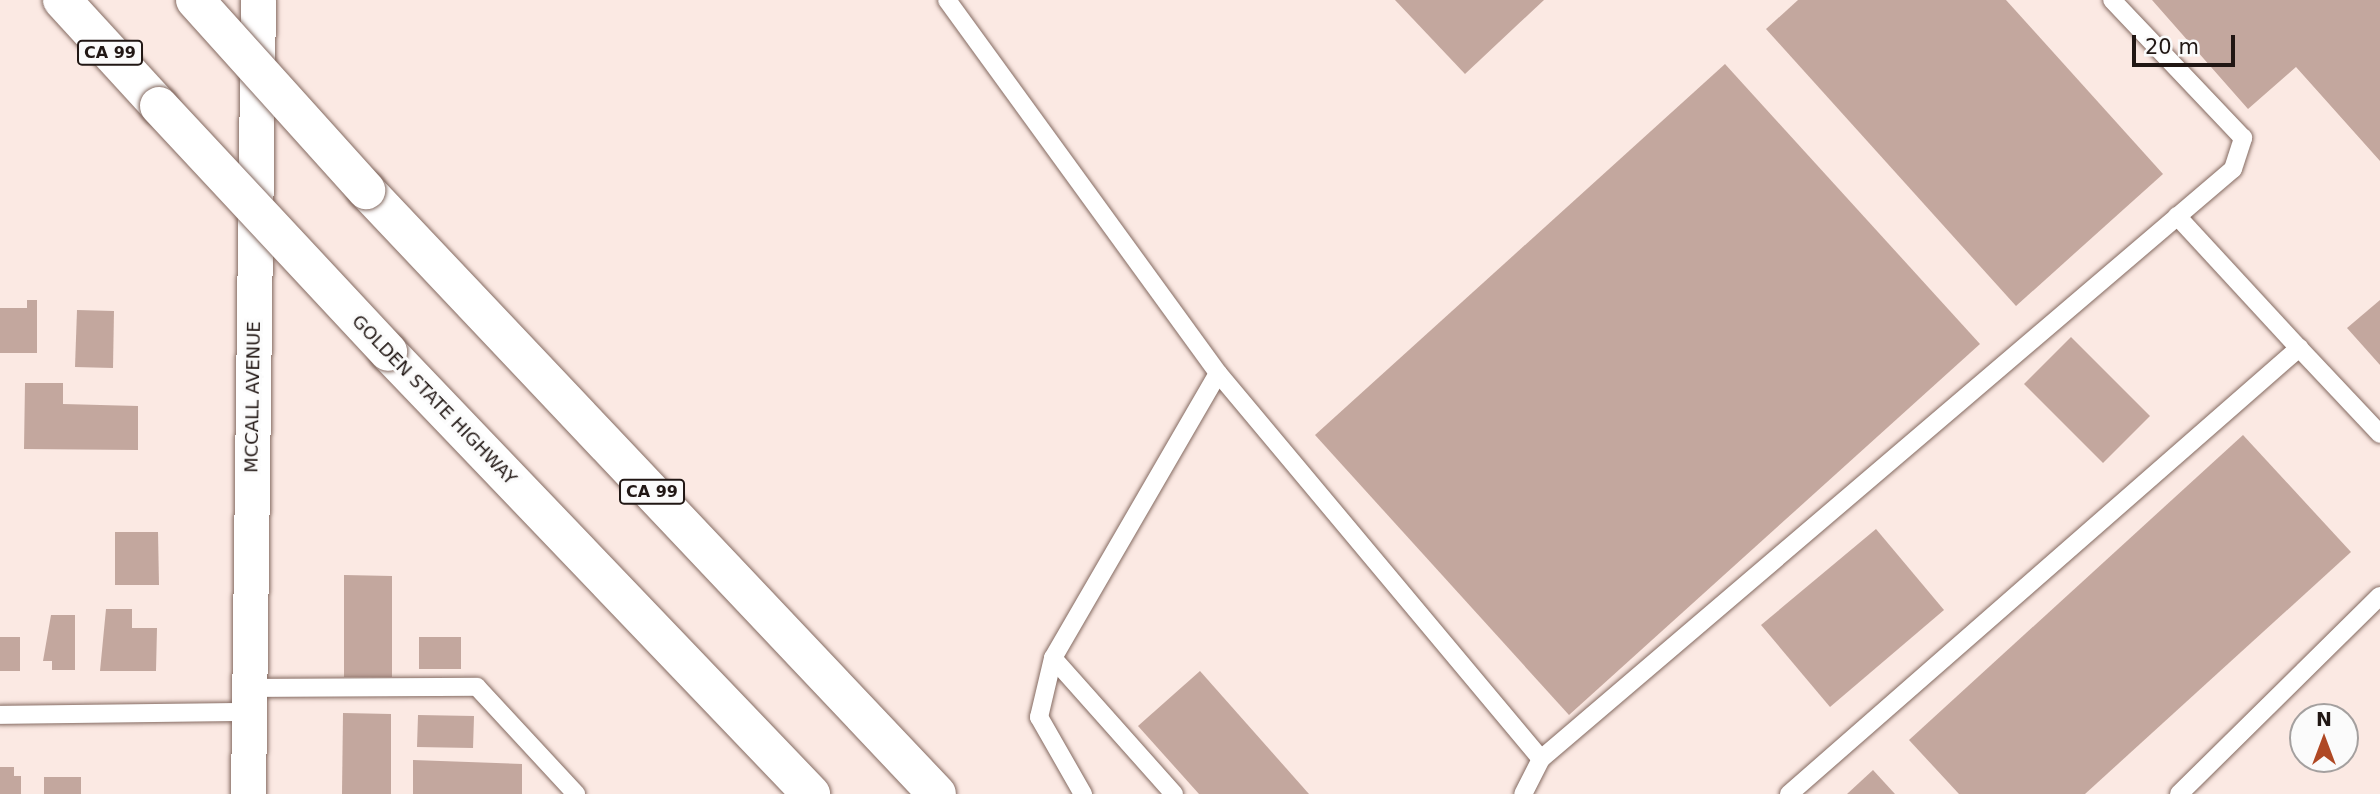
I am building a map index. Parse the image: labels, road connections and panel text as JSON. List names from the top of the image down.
{
  "streets": {
    "highway": ["CA 99", "GOLDEN STATE HIGHWAY"],
    "street": ["MCCALL AVENUE"]
  },
  "scale_bar": "20 m",
  "north": "top"
}
